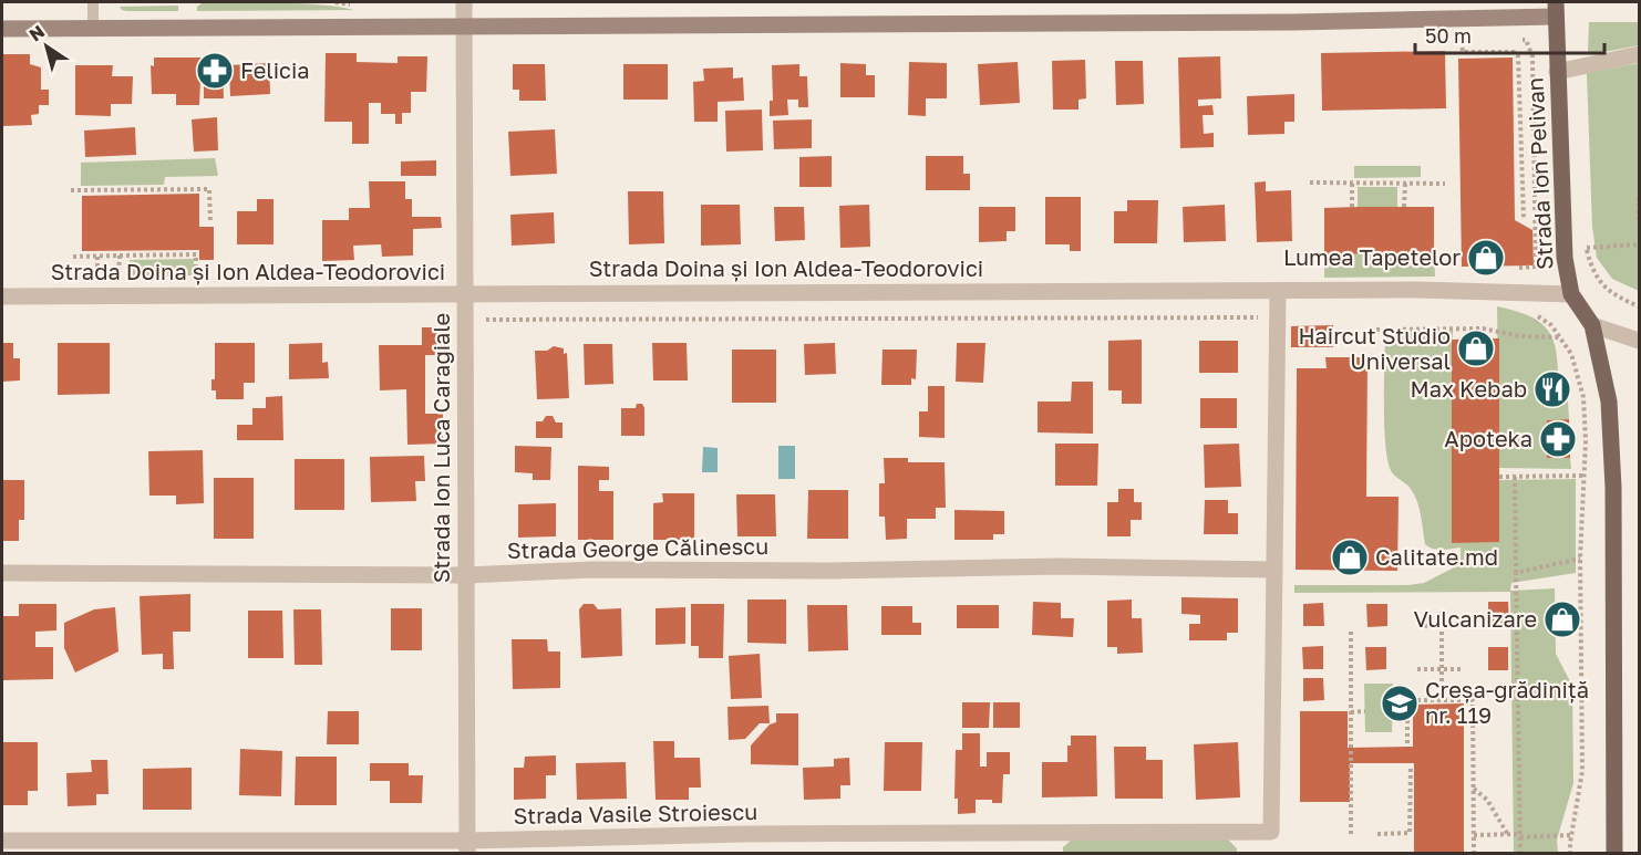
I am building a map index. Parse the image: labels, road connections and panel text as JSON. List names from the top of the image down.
{
  "streets": {
    "main road": ["Strada Ion Pelivan"],
    "street": [
      "Strada Doina și Ion Aldea-Teodorovici",
      "Strada Ion Luca Caragiale",
      "Strada George Călinescu",
      "Strada Vasile Stroiescu"
    ]
  },
  "crossings": [
    ["Strada Ion Pelivan", "Strada Doina și Ion Aldea-Teodorovici"],
    ["Strada Doina și Ion Aldea-Teodorovici", "Strada Ion Luca Caragiale"],
    ["Strada Ion Luca Caragiale", "Strada George Călinescu"],
    ["Strada Ion Luca Caragiale", "Strada Vasile Stroiescu"],
    ["Strada George Călinescu", "Strada Vasile Stroiescu"]
  ],
  "places": {
    "pharmacy": ["Felicia", "Apoteka"],
    "shop": [
      "Lumea Tapetelor",
      "Haircut Studio Universal",
      "Calitate.md",
      "Vulcanizare"
    ],
    "restaurant": ["Max Kebab"],
    "school or university": ["Creșa-grădiniță nr. 119"]
  },
  "scale_bar": "50 m",
  "north": "top left"
}
